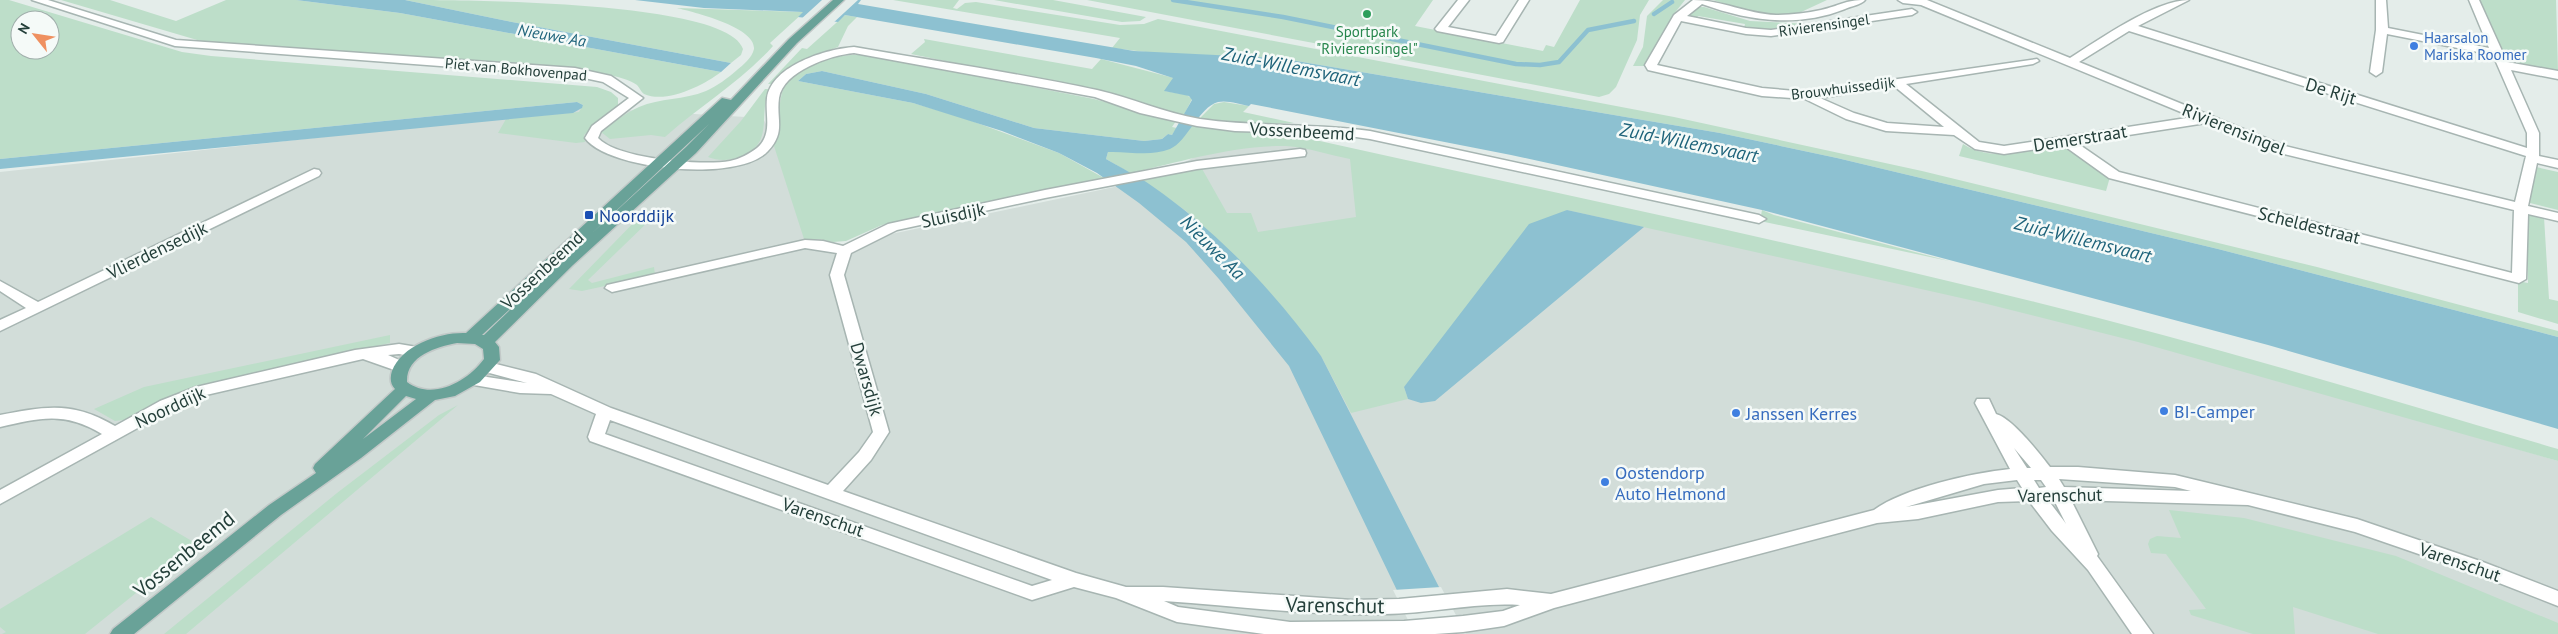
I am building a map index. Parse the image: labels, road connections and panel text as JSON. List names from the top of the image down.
{
  "streets": {
    "main road": ["Vossenbeemd"],
    "street": [
      "Rivierensingel",
      "Piet van Bokhovenpad",
      "Brouwhuissedijk",
      "De Rijt",
      "Demerstraat",
      "Sluisdijk",
      "Scheldestraat",
      "Vlierdensedijk",
      "Dwarsdijk",
      "Noorddijk",
      "Varenschut"
    ]
  },
  "crossings": [
    ["Rivierensingel", "Brouwhuissedijk"],
    ["Rivierensingel", "Demerstraat"],
    ["Rivierensingel", "Scheldestraat"],
    ["Piet van Bokhovenpad", "Vossenbeemd"],
    ["Brouwhuissedijk", "Demerstraat"],
    ["De Rijt", "Scheldestraat"],
    ["Demerstraat", "Scheldestraat"],
    ["Sluisdijk", "Dwarsdijk"],
    ["Dwarsdijk", "Varenschut"]
  ],
  "water": ["Nieuwe Aa", "Zuid-Willemsvaart"],
  "places": {
    "other": [
      "Sportpark \"Rivierensingel\"",
      "Haarsalon Mariska Roomer",
      "BI-Camper",
      "Janssen Kerres",
      "Oostendorp Auto Helmond"
    ],
    "transit": ["Noorddijk"]
  },
  "north": "top left"
}
